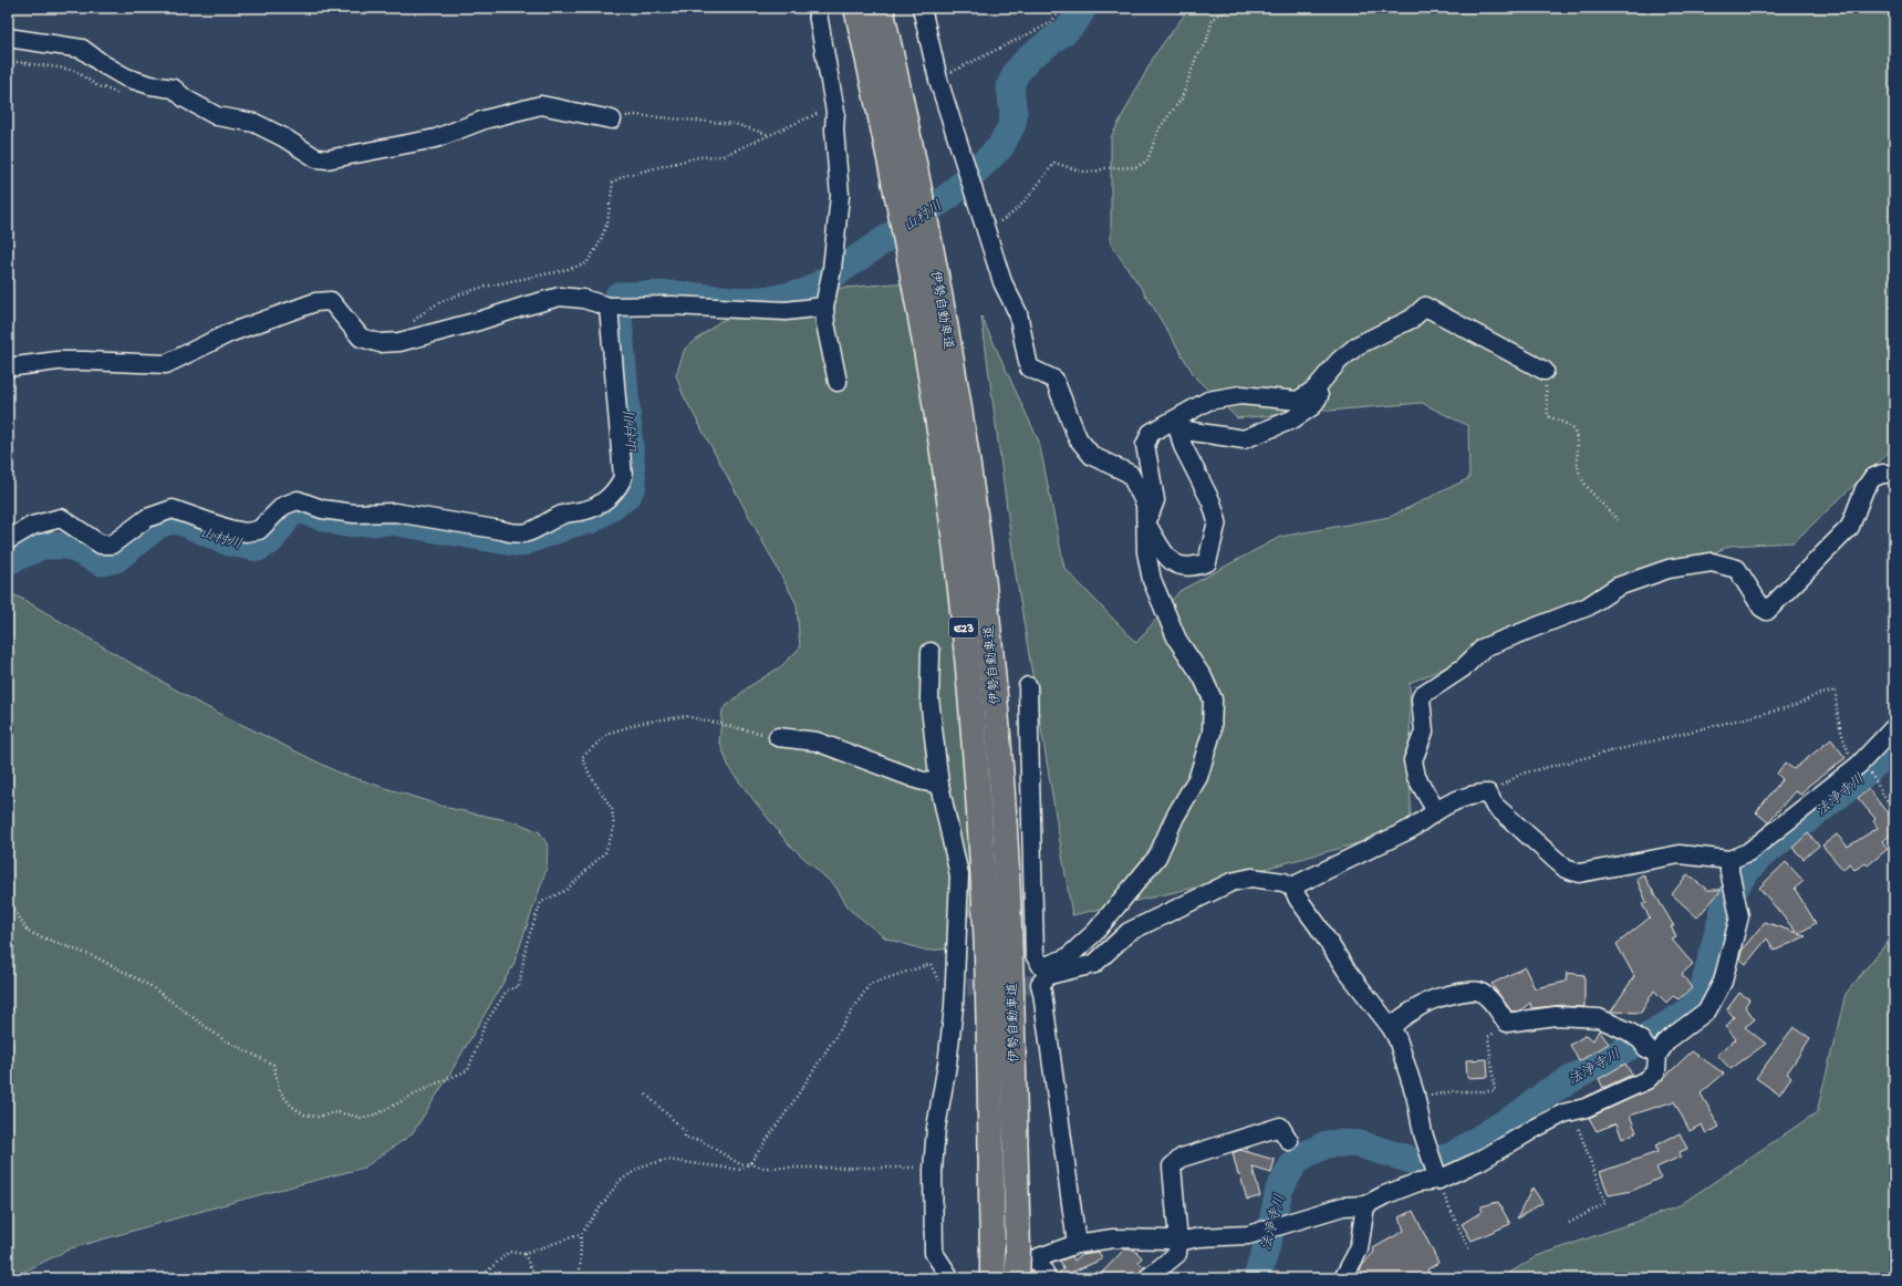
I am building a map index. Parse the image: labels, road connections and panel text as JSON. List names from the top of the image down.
{
  "streets": {
    "highway": ["伊勢自動車道", "E23"]
  },
  "water": ["山村川", "法浄寺川"]
}
